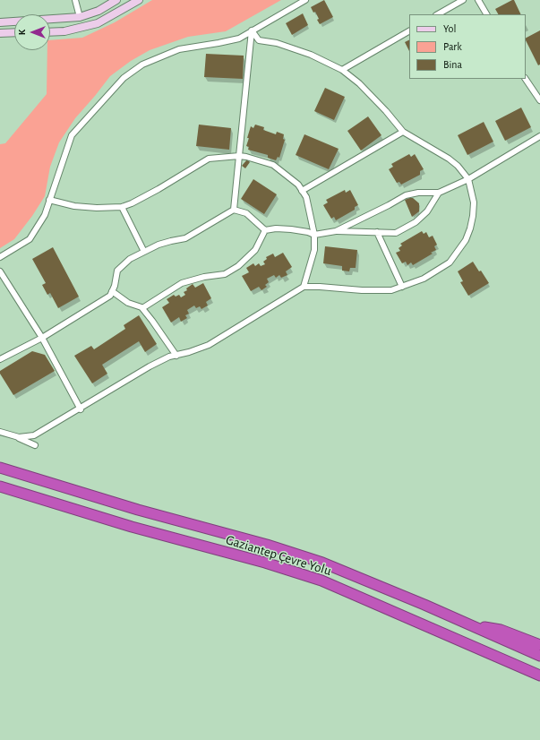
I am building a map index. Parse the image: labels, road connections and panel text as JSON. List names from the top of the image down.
{
  "streets": {
    "highway": ["Gaziantep Çevre Yolu"]
  },
  "legend": ["Yol", "Park", "Bina"],
  "north": "left"
}
